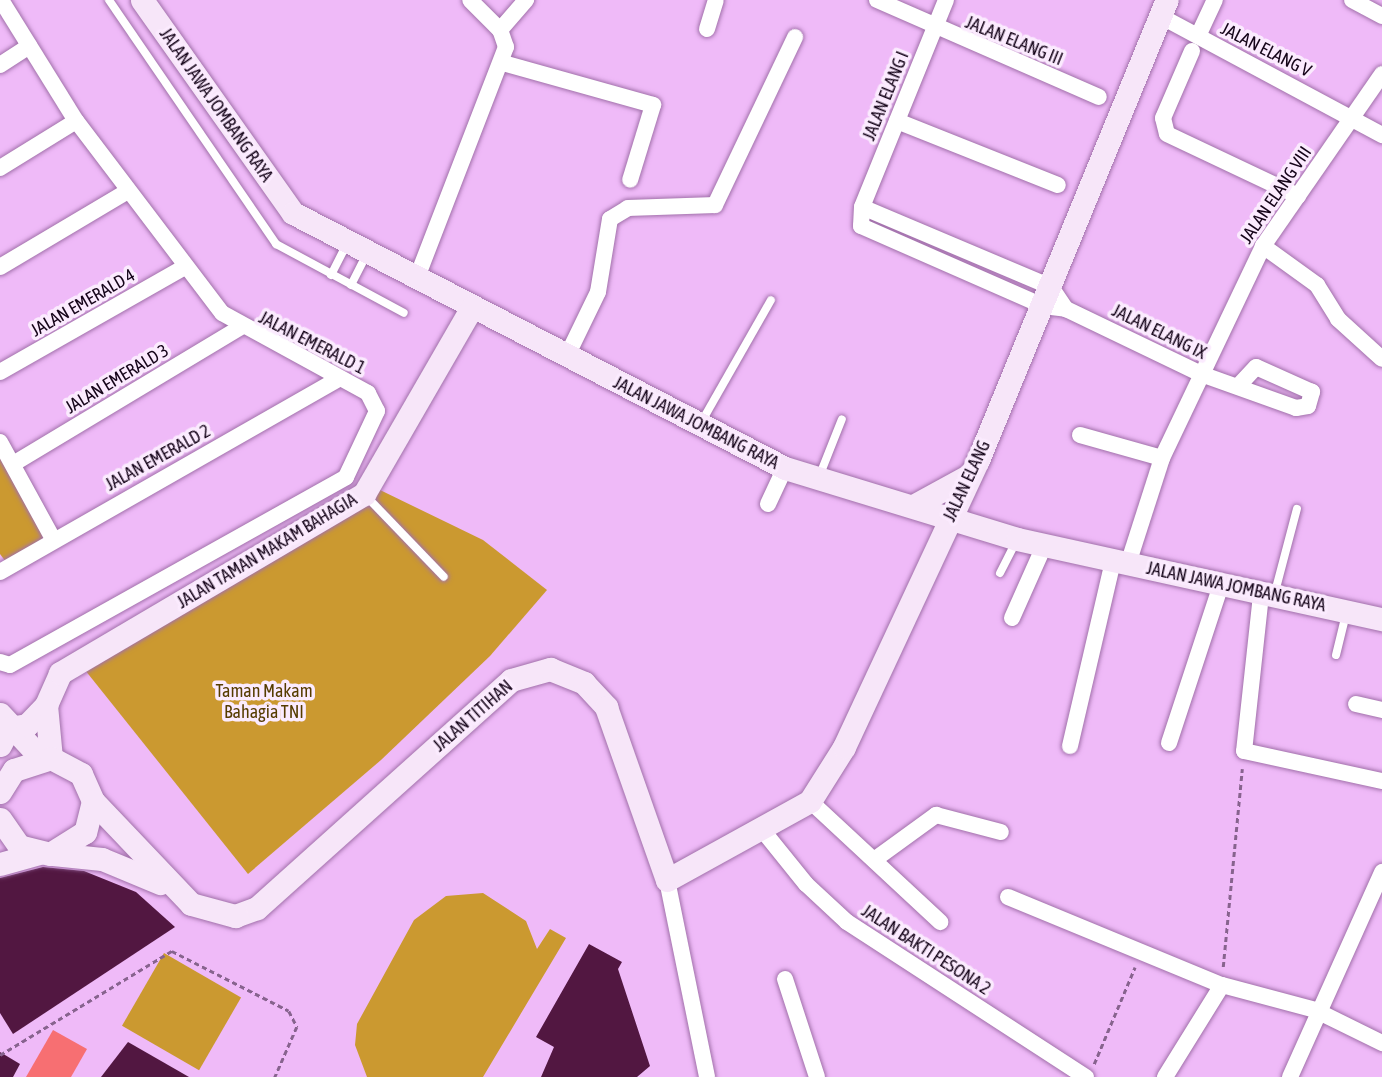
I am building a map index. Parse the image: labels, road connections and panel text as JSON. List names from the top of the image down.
{
  "streets": {
    "main road": [
      "JALAN JAWA JOMBANG RAYA",
      "JALAN ELANG",
      "JALAN TAMAN MAKAM BAHAGIA",
      "JALAN TITIHAN"
    ],
    "street": [
      "JALAN ELANG III",
      "JALAN ELANG V",
      "JALAN ELANG I",
      "JALAN ELANG VIII",
      "JALAN EMERALD 4",
      "JALAN ELANG IX",
      "JALAN EMERALD 1",
      "JALAN EMERALD 3",
      "JALAN EMERALD 2",
      "JALAN BAKTI PESONA 2"
    ]
  },
  "crossings": [
    ["JALAN ELANG III", "JALAN ELANG I"],
    ["JALAN ELANG V", "JALAN ELANG VIII"],
    ["JALAN ELANG V", "JALAN ELANG"],
    ["JALAN ELANG I", "JALAN ELANG IX"],
    ["JALAN JAWA JOMBANG RAYA", "JALAN ELANG VIII"],
    ["JALAN JAWA JOMBANG RAYA", "JALAN ELANG"],
    ["JALAN JAWA JOMBANG RAYA", "JALAN TAMAN MAKAM BAHAGIA"],
    ["JALAN ELANG VIII", "JALAN ELANG IX"],
    ["JALAN EMERALD 4", "JALAN EMERALD 1"],
    ["JALAN ELANG IX", "JALAN ELANG"],
    ["JALAN EMERALD 1", "JALAN EMERALD 3"],
    ["JALAN EMERALD 1", "JALAN EMERALD 2"],
    ["JALAN ELANG", "JALAN TITIHAN"],
    ["JALAN ELANG", "JALAN BAKTI PESONA 2"],
    ["JALAN TAMAN MAKAM BAHAGIA", "JALAN TITIHAN"]
  ],
  "parks": ["Taman Makam Bahagia TNI"]
}
